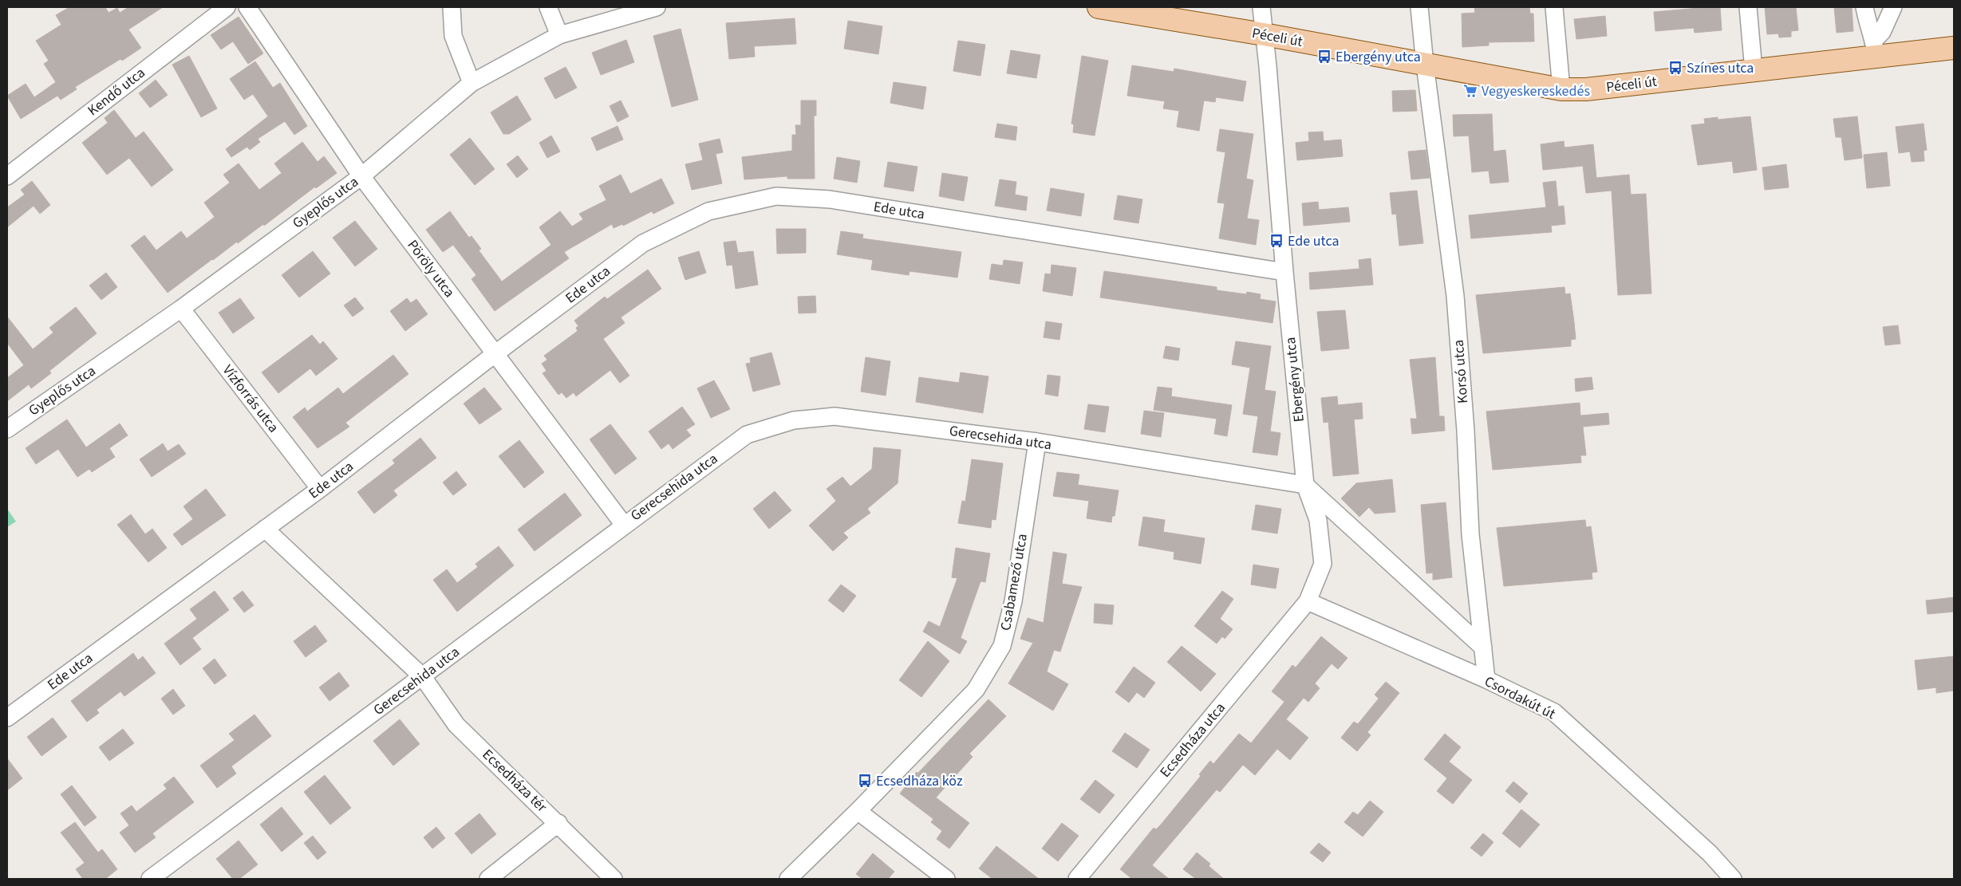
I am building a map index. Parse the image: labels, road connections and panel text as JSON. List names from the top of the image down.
{
  "streets": {
    "main road": ["Péceli út"],
    "street": [
      "Kendő utca",
      "Gyeplős utca",
      "Ede utca",
      "Pöröly utca",
      "Korsó utca",
      "Ebergény utca",
      "Vízforrás utca",
      "Gerecsehida utca",
      "Csabamező utca",
      "Csordakút út",
      "Ecsedháza utca",
      "Ecsedháza tér"
    ]
  },
  "crossings": [
    ["Péceli út", "Korsó utca"],
    ["Péceli út", "Ebergény utca"],
    ["Gyeplős utca", "Pöröly utca"],
    ["Gyeplős utca", "Vízforrás utca"],
    ["Ede utca", "Pöröly utca"],
    ["Ede utca", "Ebergény utca"],
    ["Ede utca", "Vízforrás utca"],
    ["Pöröly utca", "Gerecsehida utca"],
    ["Korsó utca", "Csordakút út"],
    ["Ebergény utca", "Gerecsehida utca"],
    ["Ebergény utca", "Csordakút út"],
    ["Ebergény utca", "Ecsedháza utca"],
    ["Gerecsehida utca", "Csabamező utca"],
    ["Gerecsehida utca", "Ecsedháza tér"],
    ["Csordakút út", "Ecsedháza utca"]
  ],
  "places": {
    "bus stop": [
      "Ebergény utca",
      "Színes utca",
      "Ede utca",
      "Ecsedháza köz"
    ],
    "supermarket": ["Vegyeskereskedés"]
  }
}
